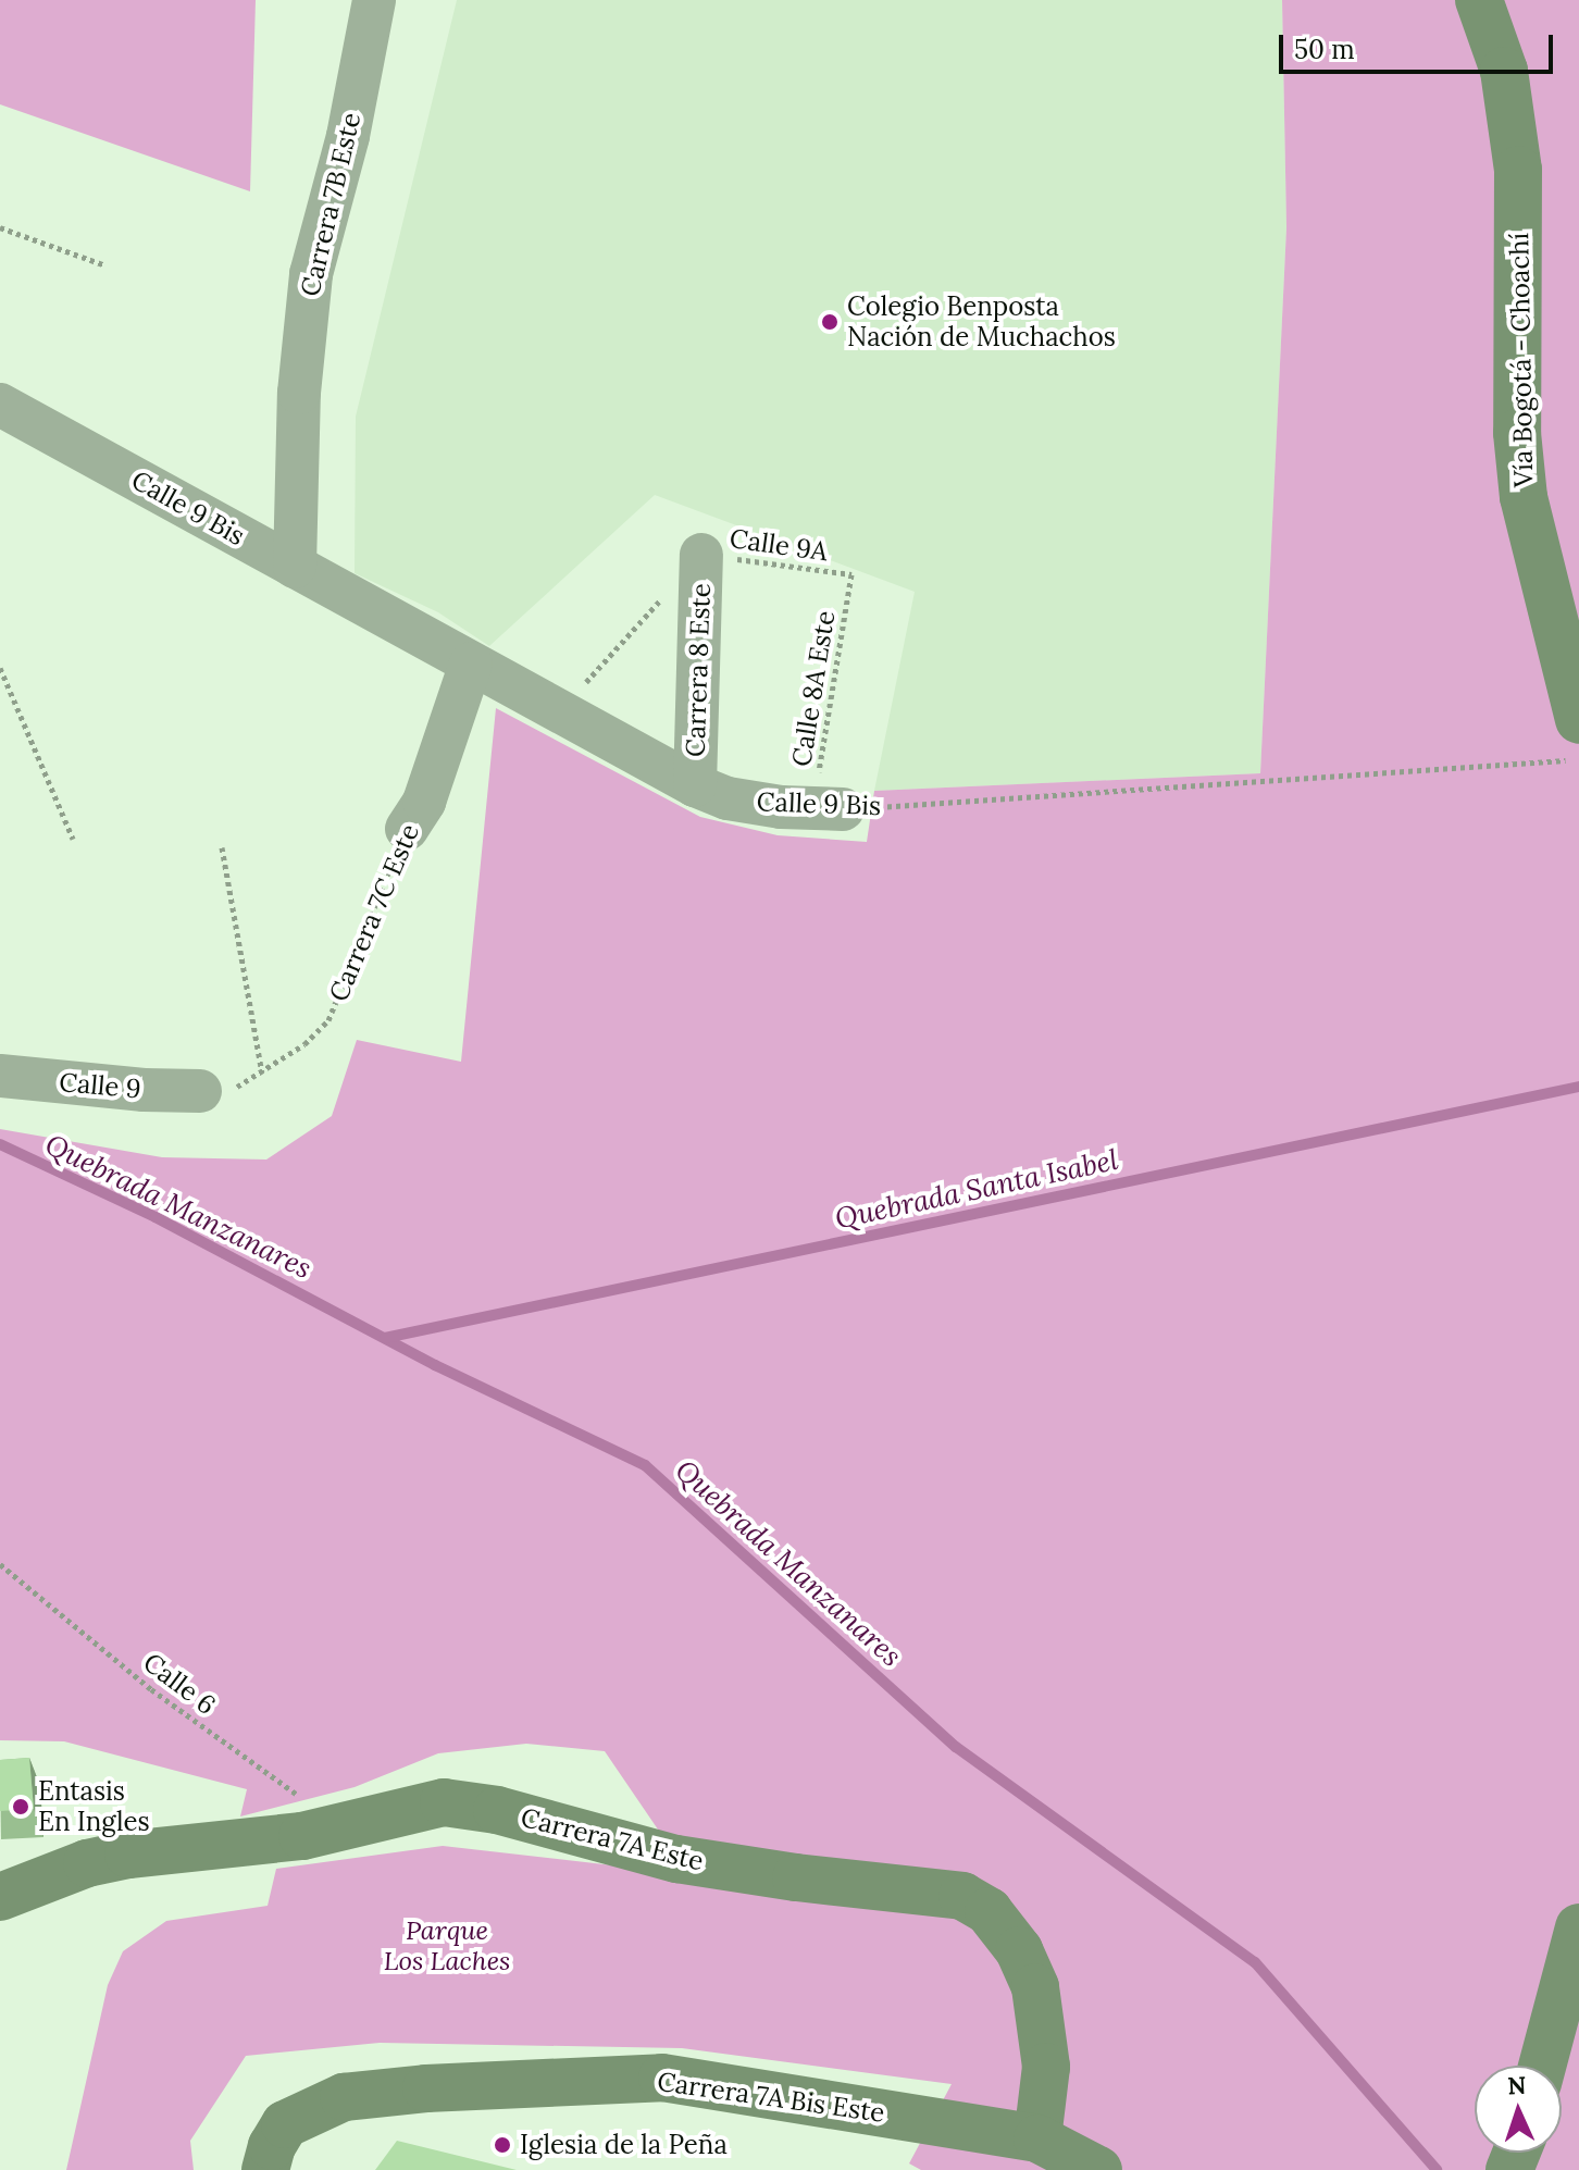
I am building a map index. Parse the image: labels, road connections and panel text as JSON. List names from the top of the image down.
{
  "streets": {
    "street": [
      "Carrera 7B Este",
      "Vía Bogotá - Choachí",
      "Calle 9 Bis",
      "Carrera 8 Este",
      "Carrera 7C Este",
      "Calle 9",
      "Carrera 7A Este",
      "Carrera 7A Bis Este"
    ],
    "path": ["Calle 9A", "Calle 8A Este", "Calle 6"]
  },
  "crossings": [
    ["Carrera 7B Este", "Calle 9 Bis"],
    ["Calle 9 Bis", "Carrera 8 Este"],
    ["Calle 9 Bis", "Calle 8A Este"],
    ["Calle 9 Bis", "Carrera 7C Este"],
    ["Calle 9A", "Carrera 8 Este"],
    ["Calle 9A", "Calle 8A Este"],
    ["Carrera 7C Este", "Calle 9"],
    ["Calle 6", "Carrera 7A Este"],
    ["Carrera 7A Este", "Carrera 7A Bis Este"]
  ],
  "water": ["Quebrada Santa Isabel", "Quebrada Manzanares"],
  "parks": ["Parque Los Laches"],
  "places": ["Colegio Benposta Nación de Muchachos", "Entasis En Ingles", "Iglesia de la Peña"],
  "scale_bar": "50 m",
  "north": "top"
}
